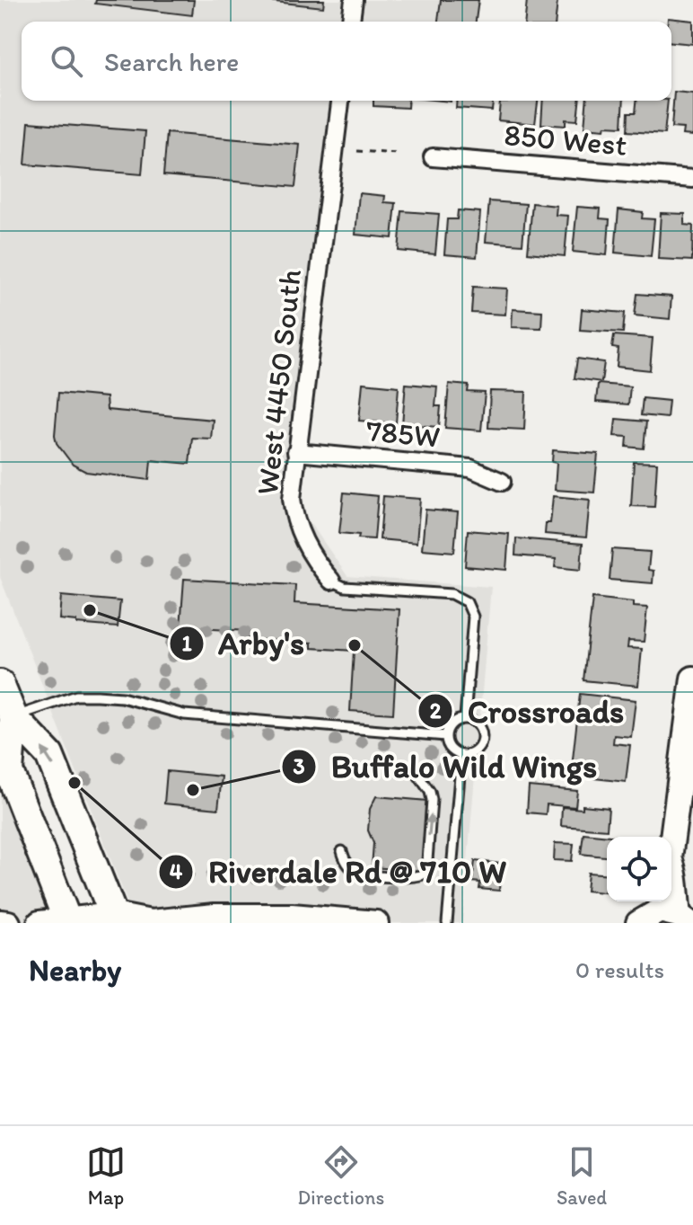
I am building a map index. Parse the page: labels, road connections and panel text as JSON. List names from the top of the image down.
{
  "streets": {
    "street": ["850 West", "West 4450 South", "785W"]
  },
  "crossings": [
    ["West 4450 South", "785W"]
  ],
  "places": [
    "Arby's",
    "Crossroads",
    "Riverdale Rd @ 710 W",
    "Buffalo Wild Wings"
  ],
  "page": {
    "search": "Search here",
    "heading": ["Nearby", "0 results"],
    "nav": ["Map", "Directions", "Saved"]
  }
}
